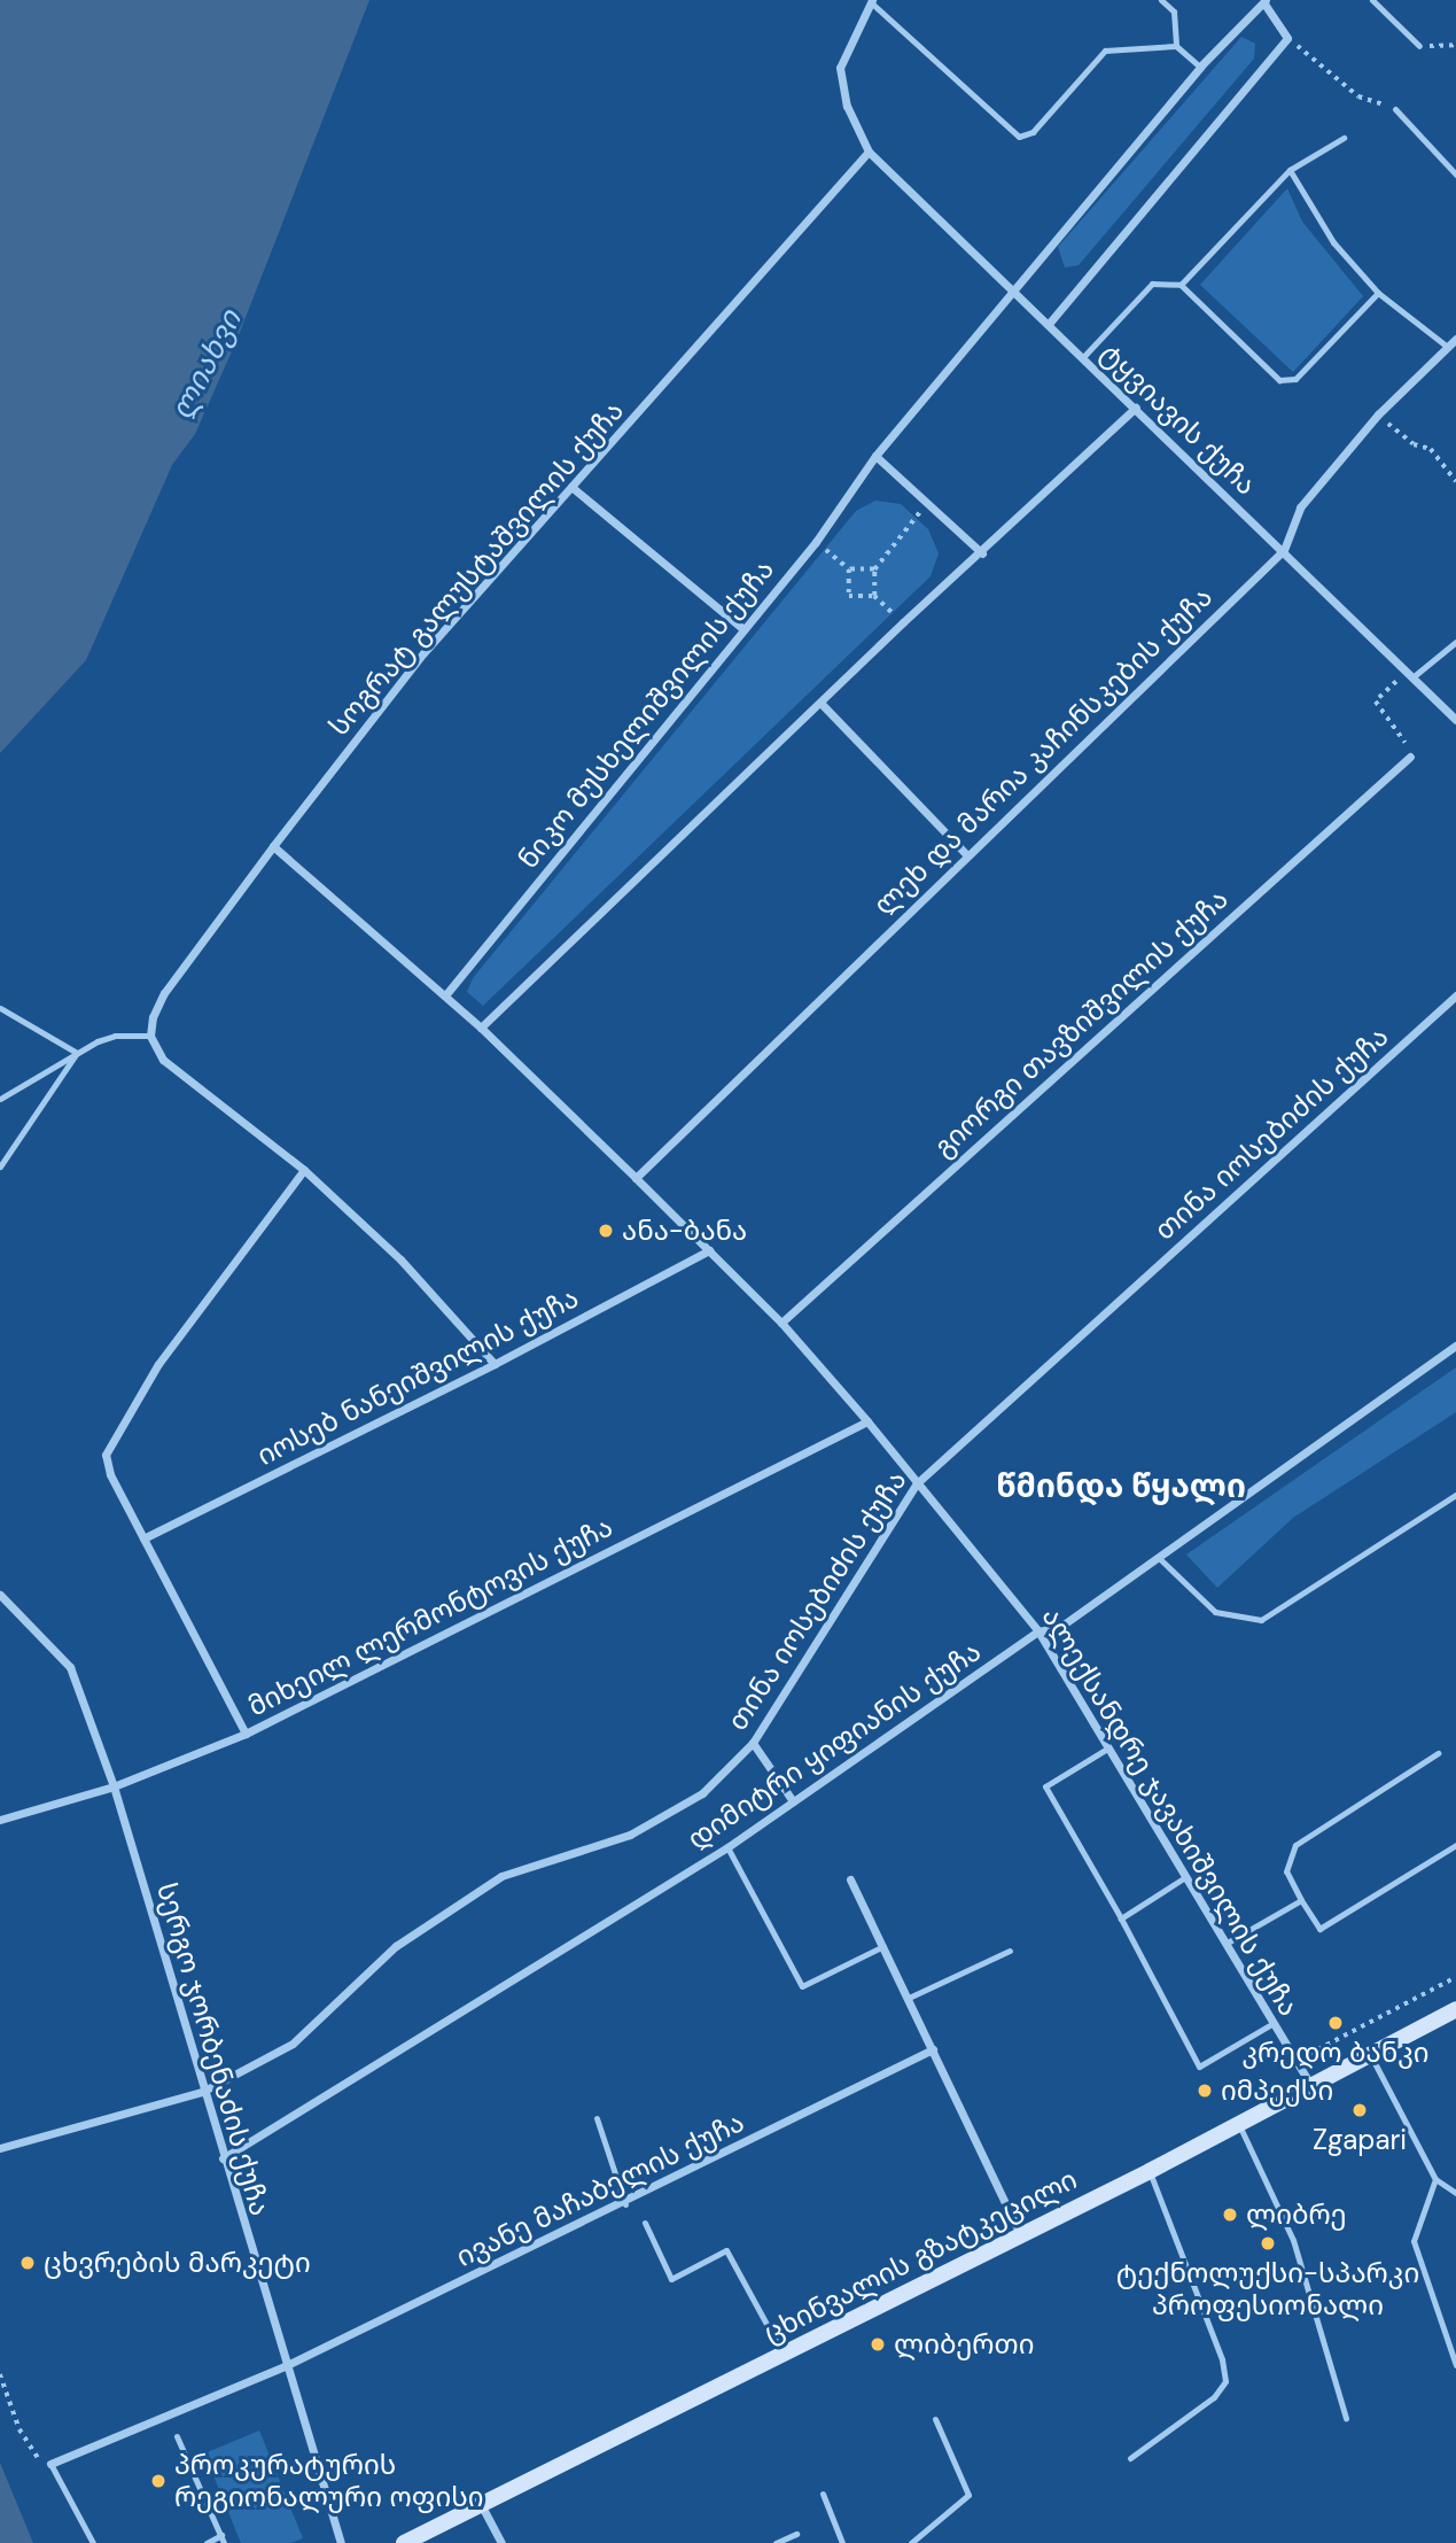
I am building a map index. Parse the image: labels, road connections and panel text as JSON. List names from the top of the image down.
{
  "streets": {
    "main road": ["ცხინვალის გზატკეცილი"],
    "street": [
      "ტყვიავის ქუჩა",
      "სოგრატ გალუსტაშვილის ქუჩა",
      "ნიკო მუსხელიშვილის ქუჩა",
      "ლეხ და მარია კაჩინსკების ქუჩა",
      "გიორგი თავზიშვილის ქუჩა",
      "თინა იოსებიძის ქუჩა",
      "იოსებ ნანეიშვილის ქუჩა",
      "მიხეილ ლერმონტოვის ქუჩა",
      "დიმიტრი ყიფიანის ქუჩა",
      "ალექსანდრე ჯავახიშვილის ქუჩა",
      "სერგო ჯორბენაძის ქუჩა",
      "ივანე მაჩაბელის ქუჩა"
    ]
  },
  "crossings": [
    ["ტყვიავის ქუჩა", "სოგრატ გალუსტაშვილის ქუჩა"],
    ["ტყვიავის ქუჩა", "ნიკო მუსხელიშვილის ქუჩა"],
    ["ტყვიავის ქუჩა", "ლეხ და მარია კაჩინსკების ქუჩა"],
    ["სოგრატ გალუსტაშვილის ქუჩა", "ალექსანდრე ჯავახიშვილის ქუჩა"],
    ["ნიკო მუსხელიშვილის ქუჩა", "ალექსანდრე ჯავახიშვილის ქუჩა"],
    ["ლეხ და მარია კაჩინსკების ქუჩა", "ალექსანდრე ჯავახიშვილის ქუჩა"],
    ["გიორგი თავზიშვილის ქუჩა", "ალექსანდრე ჯავახიშვილის ქუჩა"],
    ["თინა იოსებიძის ქუჩა", "ალექსანდრე ჯავახიშვილის ქუჩა"],
    ["თინა იოსებიძის ქუჩა", "სერგო ჯორბენაძის ქუჩა"],
    ["იოსებ ნანეიშვილის ქუჩა", "ალექსანდრე ჯავახიშვილის ქუჩა"],
    ["მიხეილ ლერმონტოვის ქუჩა", "ალექსანდრე ჯავახიშვილის ქუჩა"],
    ["მიხეილ ლერმონტოვის ქუჩა", "სერგო ჯორბენაძის ქუჩა"],
    ["დიმიტრი ყიფიანის ქუჩა", "ალექსანდრე ჯავახიშვილის ქუჩა"],
    ["დიმიტრი ყიფიანის ქუჩა", "სერგო ჯორბენაძის ქუჩა"],
    ["ალექსანდრე ჯავახიშვილის ქუჩა", "ცხინვალის გზატკეცილი"],
    ["სერგო ჯორბენაძის ქუჩა", "ივანე მაჩაბელის ქუჩა"]
  ],
  "districts": ["წმინდა წყალი"],
  "water": ["ლიახვი"],
  "places": [
    "ანა-ბანა",
    "კრედო ბანკი",
    "იმპექსი",
    "Zgapari",
    "ლიბრე",
    "ტექნოლუქსი-სპარკი პროფესიონალი",
    "ცხვრების მარკეტი",
    "ლიბერთი",
    "პროკურატურის რეგიონალური ოფისი"
  ]
}
